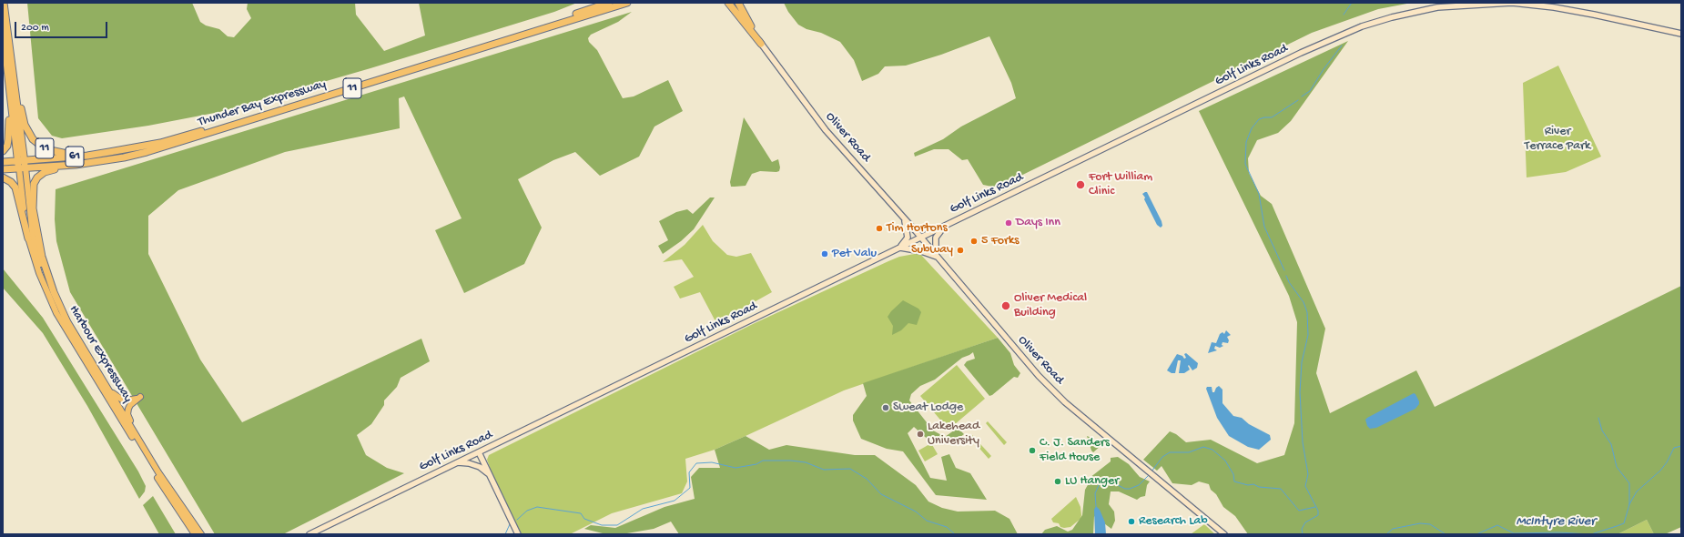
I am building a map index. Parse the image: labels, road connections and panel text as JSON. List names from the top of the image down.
{
  "streets": {
    "highway": ["11", "Thunder Bay Expressway", "61"],
    "main road": ["Golf Links Road", "Oliver Road", "Harbour Expressway"]
  },
  "crossings": [
    ["Golf Links Road", "Oliver Road"],
    ["11", "Thunder Bay Expressway"],
    ["11", "Harbour Expressway"],
    ["Thunder Bay Expressway", "Harbour Expressway"]
  ],
  "water": ["McIntyre River"],
  "parks": ["River Terrace Park"],
  "places": [
    "Fort William Clinic",
    "Days Inn",
    "Tim Hortons",
    "5 Forks",
    "Subway",
    "Pet Valu",
    "Oliver Medical Building",
    "Sweat Lodge",
    "Lakehead University",
    "C. J. Sanders Field House",
    "LU Hanger",
    "Research Lab"
  ],
  "scale_bar": "200 m"
}
